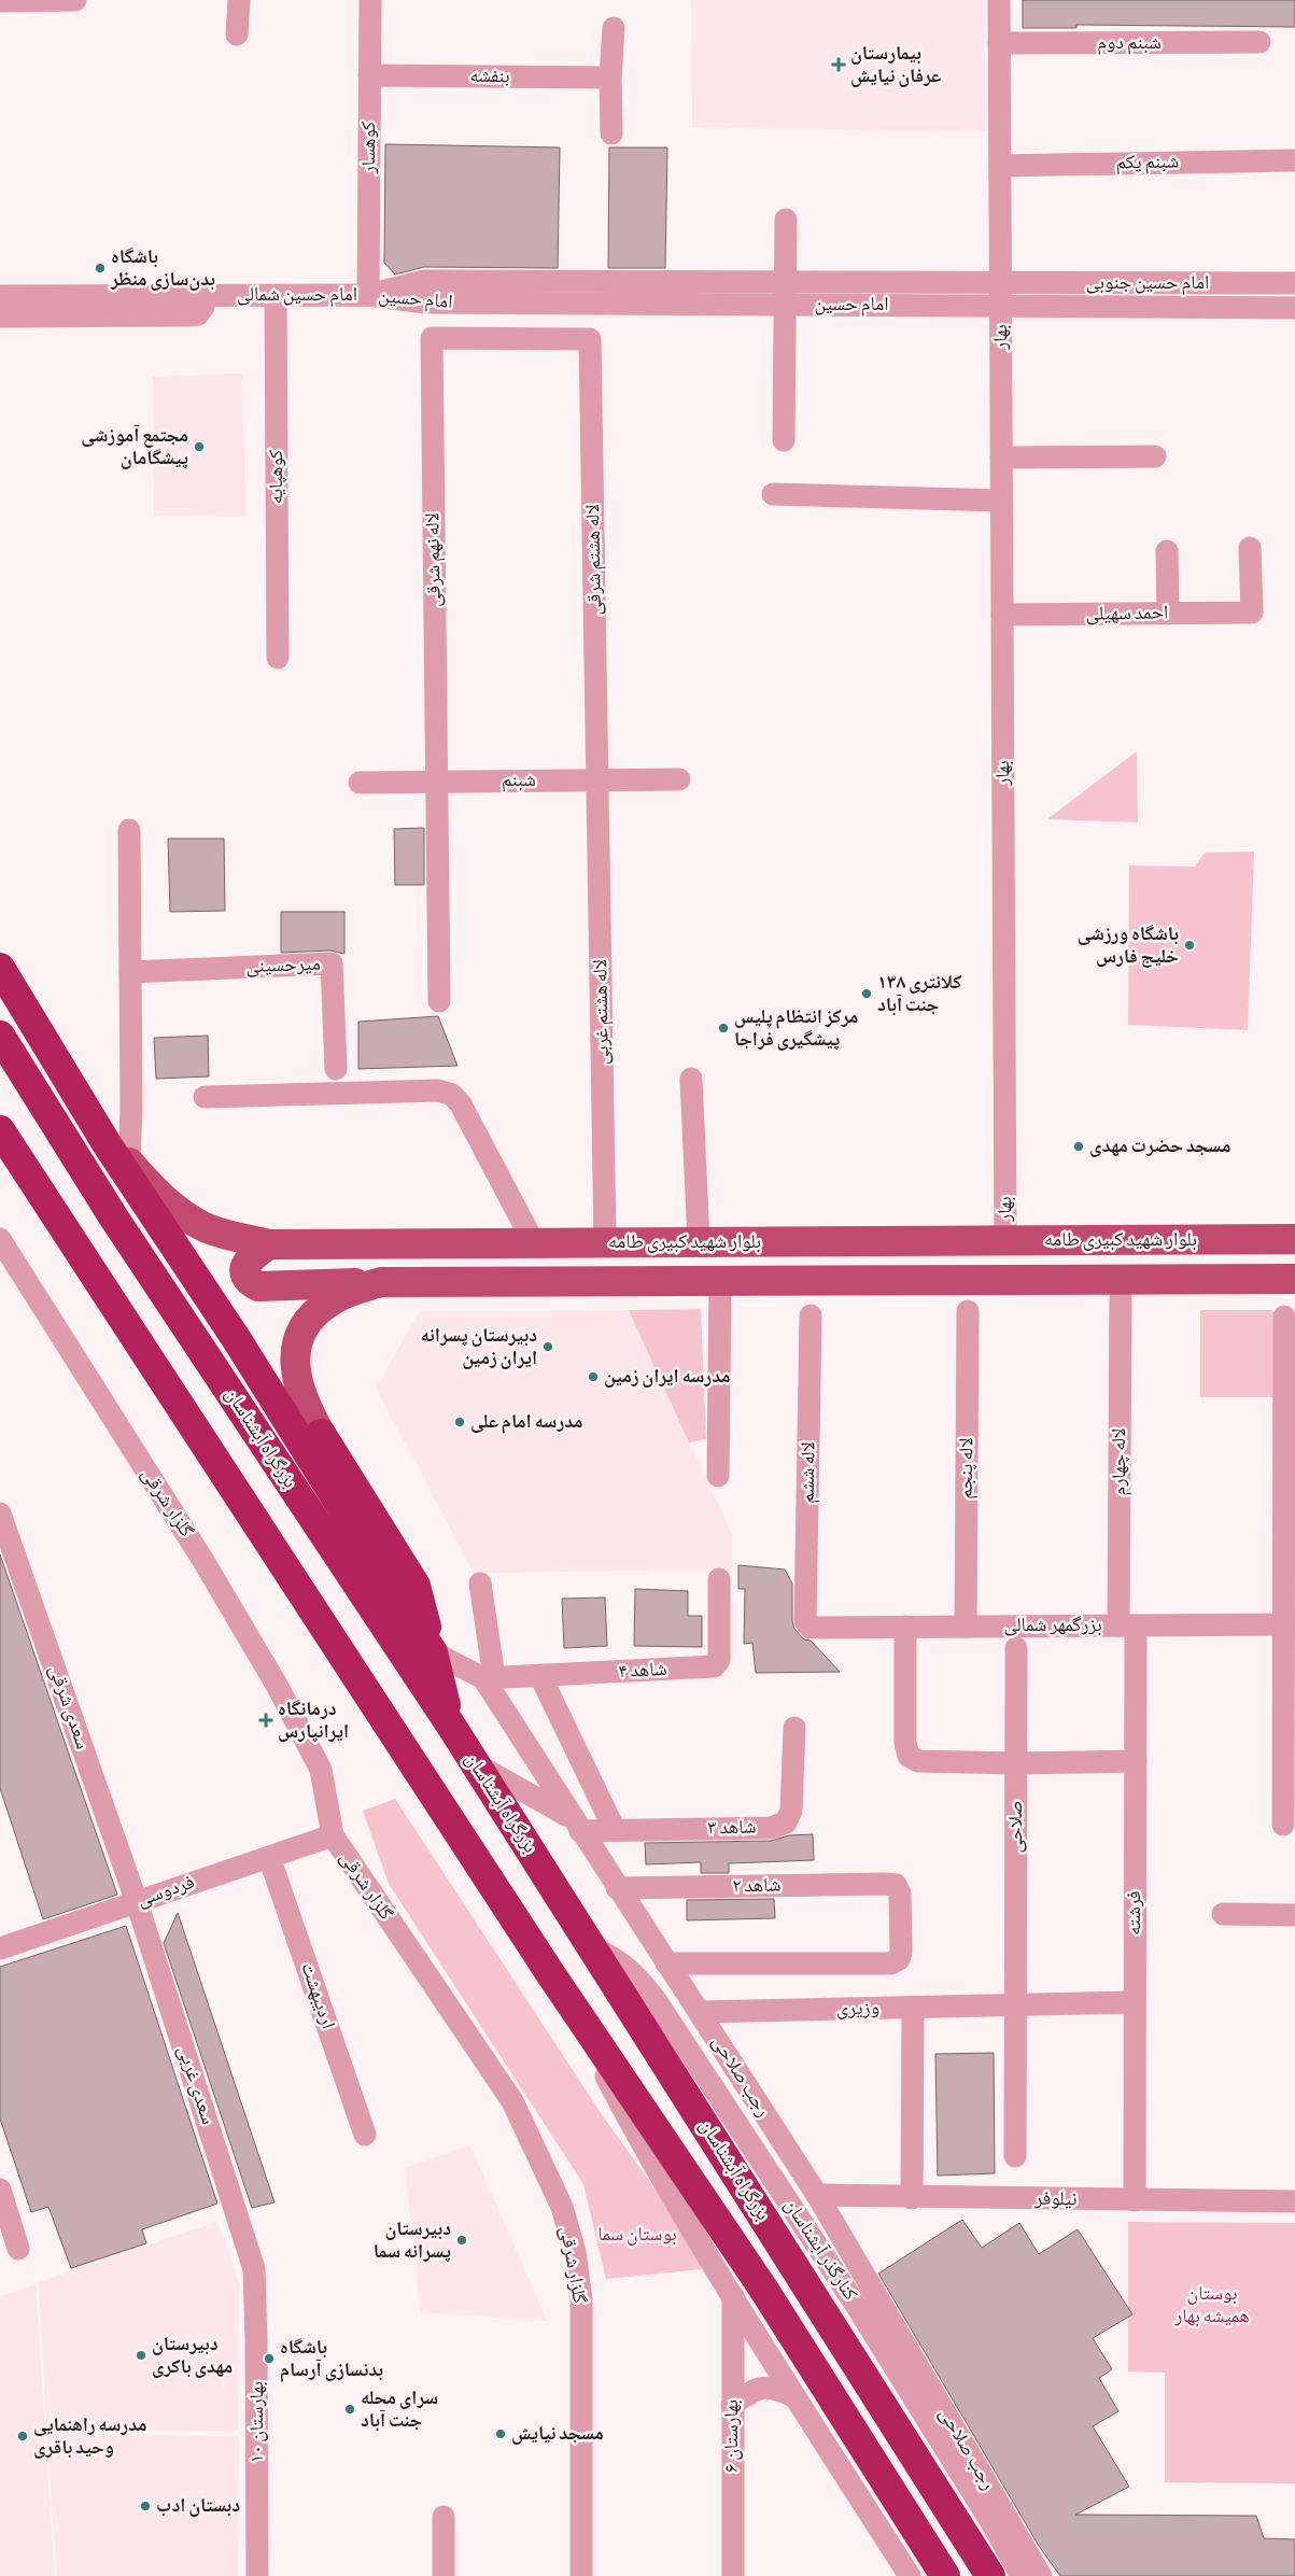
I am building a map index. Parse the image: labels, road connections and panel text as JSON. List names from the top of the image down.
{
  "streets": {
    "highway": ["بزرگراه آبشناسان"],
    "main road": ["بلوار شهید کبیری طامه"],
    "street": [
      "شبنم دوم",
      "بنفشه",
      "کوهسار",
      "شبنم یکم",
      "امام حسین جنوبی",
      "امام حسین شمالی",
      "امام حسین",
      "بهار",
      "کوهپایه",
      "لاله نهم شرقی",
      "لاله هشتم شرقی",
      "احمد سهیلی",
      "شبنم",
      "میرحسینی",
      "لاله هشتم غربی",
      "لاله چهارم",
      "لاله پنجم",
      "لاله ششم",
      "گلزار شرقی",
      "بزرگمهر شمالی",
      "شاهد ۴",
      "سعدی شرقی",
      "صلاحی",
      "شاهد ۳",
      "شاهد ۲",
      "فردوسی",
      "فرشته",
      "اردیبهشت",
      "وزیری",
      "رجب صلاحی",
      "سعدی غربی",
      "نیلوفر",
      "کنارگذر آبشناسان",
      "بهارستان ۱۰",
      "بهارستان ۶"
    ]
  },
  "crossings": [
    ["بنفشه", "کوهسار"],
    ["کوهسار", "امام حسین شمالی"],
    ["کوهسار", "امام حسین"],
    ["امام حسین جنوبی", "امام حسین"],
    ["امام حسین جنوبی", "بهار"],
    ["امام حسین شمالی", "امام حسین"],
    ["امام حسین شمالی", "کوهپایه"],
    ["امام حسین", "بهار"],
    ["بهار", "احمد سهیلی"],
    ["بهار", "بلوار شهید کبیری طامه"],
    ["لاله نهم شرقی", "لاله هشتم شرقی"],
    ["لاله نهم شرقی", "شبنم"],
    ["لاله هشتم شرقی", "شبنم"],
    ["لاله هشتم شرقی", "لاله هشتم غربی"],
    ["شبنم", "لاله هشتم غربی"],
    ["لاله هشتم غربی", "بلوار شهید کبیری طامه"],
    ["بزرگراه آبشناسان", "کنارگذر آبشناسان"],
    ["لاله چهارم", "بزرگمهر شمالی"],
    ["لاله چهارم", "فرشته"],
    ["لاله پنجم", "بزرگمهر شمالی"],
    ["لاله ششم", "بزرگمهر شمالی"],
    ["گلزار شرقی", "فردوسی"],
    ["بزرگمهر شمالی", "فرشته"],
    ["شاهد ۴", "رجب صلاحی"],
    ["سعدی شرقی", "فردوسی"],
    ["سعدی شرقی", "سعدی غربی"],
    ["صلاحی", "وزیری"],
    ["شاهد ۳", "رجب صلاحی"],
    ["شاهد ۲", "رجب صلاحی"],
    ["فردوسی", "اردیبهشت"],
    ["فردوسی", "سعدی غربی"],
    ["فرشته", "وزیری"],
    ["فرشته", "نیلوفر"],
    ["وزیری", "رجب صلاحی"],
    ["رجب صلاحی", "نیلوفر"],
    ["سعدی غربی", "بهارستان ۱۰"]
  ],
  "parks": ["بوستان سما", "بوستان همیشه بهار"],
  "places": {
    "health": ["بيمارستان عرفان نيايش", "درمانگاه ایرانپارس"],
    "other": [
      "باشگاه بدن‌سازی منظر",
      "مجتمع آموزشی پیشگامان",
      "باشگاه ورزشی خلیج فارس",
      "کلانتری ۱۳۸ جنت آباد",
      "مرکز انتظام پلیس پیشگیری فراجا",
      "مسجد حضرت مهدی",
      "دبیرستان پسرانه ایران زمین",
      "مدرسه ایران زمین",
      "مدرسه امام علی",
      "دبیرستان پسرانه سما",
      "دبیرستان مهدی باکری",
      "باشگاه بدنسازی آرسام",
      "سرای محله جنت آباد",
      "مسجد نیایش",
      "مدرسه راهنمایی وحید باقری",
      "دبستان ادب"
    ]
  }
}
